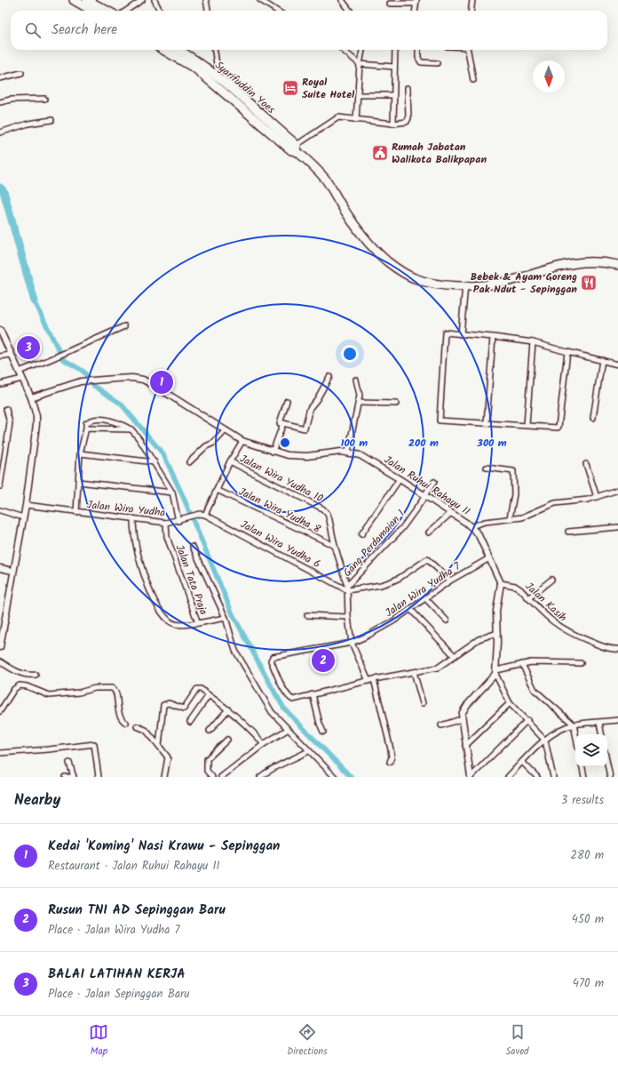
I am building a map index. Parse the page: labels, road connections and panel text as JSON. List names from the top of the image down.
{
  "streets": {
    "highway": ["Syarifuddin Yoes"],
    "street": [
      "Jalan Wira Yudha 10",
      "Jalan Ruhui Rahayu II",
      "Jalan Wira Yudha",
      "Jalan Wira Yudha 8",
      "Gang Perdamaian 1",
      "Jalan Wira Yudha 6",
      "Jalan Tata Praja",
      "Jalan Wira Yudha 7",
      "Jalan Kasih"
    ]
  },
  "crossings": [
    ["Jalan Wira Yudha 10", "Jalan Wira Yudha 8"],
    ["Jalan Ruhui Rahayu II", "Gang Perdamaian 1"],
    ["Jalan Ruhui Rahayu II", "Jalan Wira Yudha 7"],
    ["Jalan Ruhui Rahayu II", "Jalan Kasih"],
    ["Jalan Wira Yudha", "Jalan Wira Yudha 6"],
    ["Jalan Wira Yudha", "Jalan Tata Praja"],
    ["Gang Perdamaian 1", "Jalan Wira Yudha 6"]
  ],
  "places": {
    "hotel": ["Royal Suite Hotel"],
    "public building": ["Rumah Jabatan Walikota Balikpapan"],
    "restaurant": ["Bebek & Ayam Goreng Pak Ndut - Sepinggan"]
  },
  "north": "bottom",
  "page": {
    "search": "Search here",
    "pins": ["3", "1", "2"],
    "heading": ["Nearby", "3 results"],
    "list": [
      {
        "mark": "1",
        "name": "Kedai 'Koming' Nasi Krawu - Sepinggan",
        "note": "Restaurant · Jalan Ruhui Rahayu II",
        "value": "280 m"
      },
      {
        "mark": "2",
        "name": "Rusun TNI AD Sepinggan Baru",
        "note": "Place · Jalan Wira Yudha 7",
        "value": "450 m"
      },
      {
        "mark": "3",
        "name": "BALAI LATIHAN KERJA",
        "note": "Place · Jalan Sepinggan Baru",
        "value": "470 m"
      }
    ],
    "nav": ["Map", "Directions", "Saved"]
  },
  "rings": ["100 m", "200 m", "300 m"]
}
